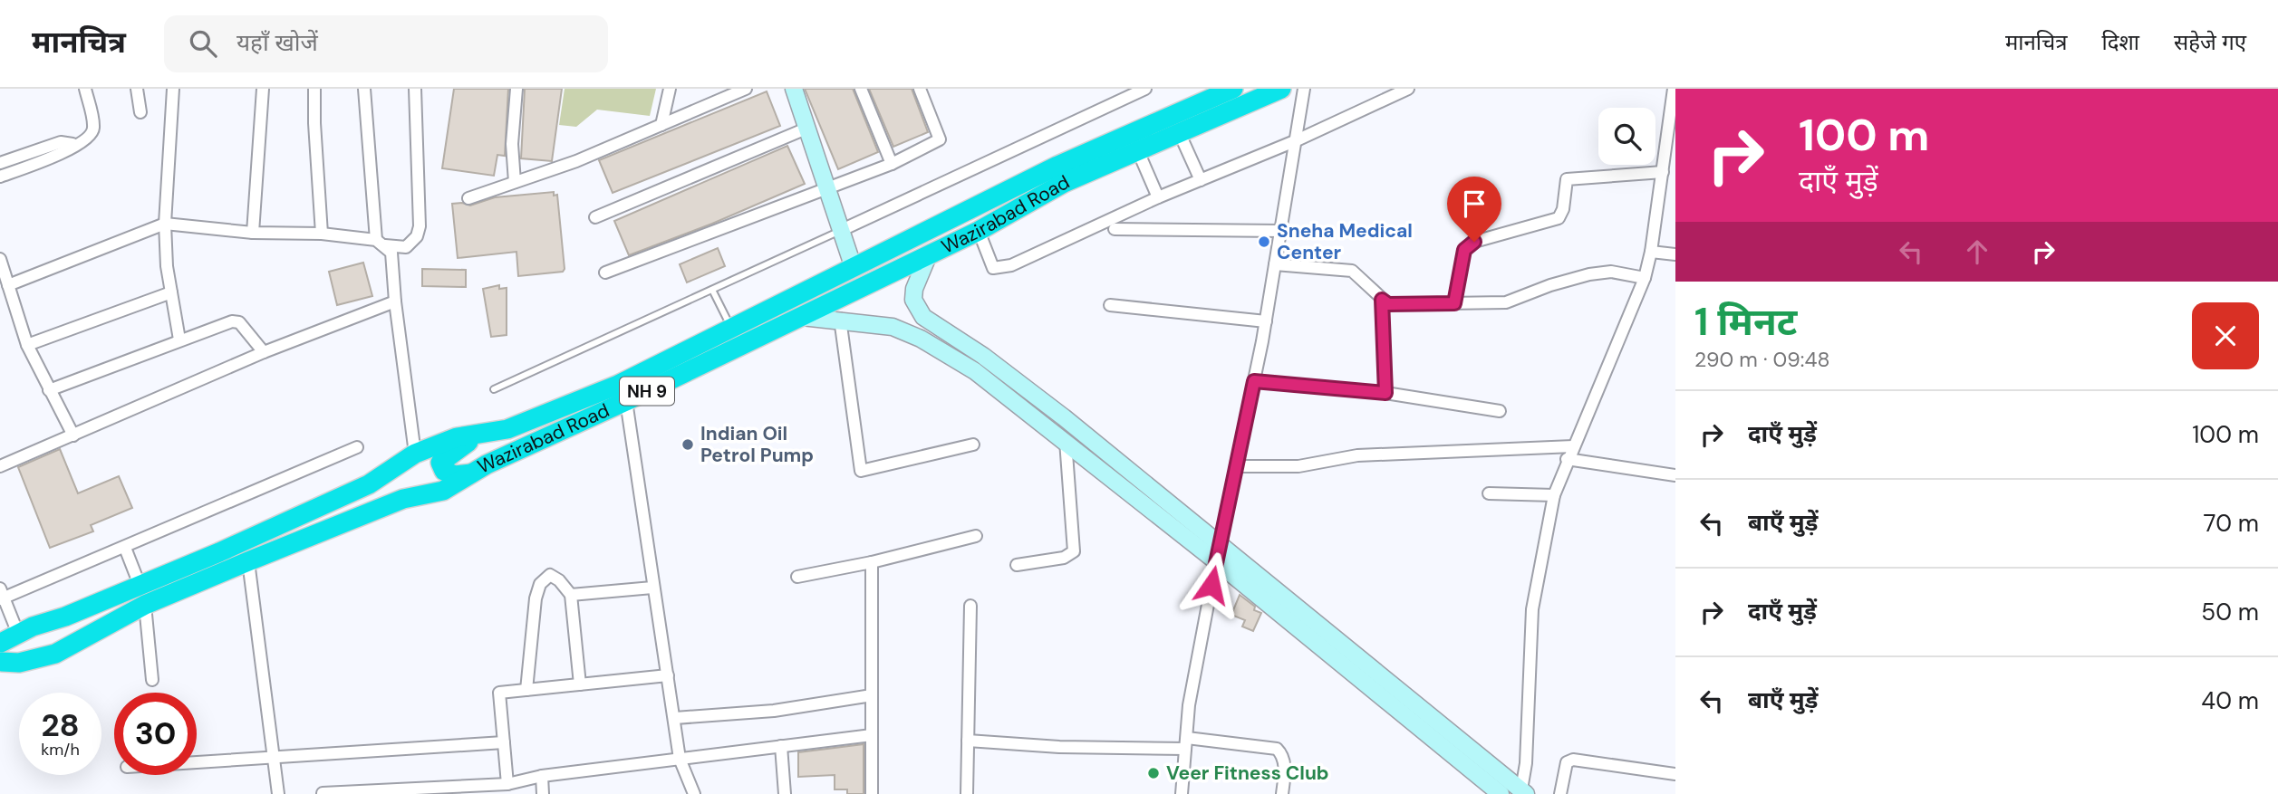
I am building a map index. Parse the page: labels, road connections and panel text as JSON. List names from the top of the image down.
{
  "streets": {
    "highway": ["Wazirabad Road", "NH 9"]
  },
  "places": ["Sneha Medical Center", "Indian Oil Petrol Pump", "Veer Fitness Club"],
  "page": {
    "header": "मानचित्र",
    "search": "यहाँ खोजें",
    "nav": ["मानचित्र", "दिशा", "सहेजे गए"],
    "turn": ["100 m", "दाएँ मुड़ें"],
    "heading": ["1 मिनट", "290 m · 09:48"],
    "list": [
      {
        "name": "दाएँ मुड़ें",
        "value": "100 m"
      },
      {
        "name": "बाएँ मुड़ें",
        "value": "70 m"
      },
      {
        "name": "दाएँ मुड़ें",
        "value": "50 m"
      },
      {
        "name": "बाएँ मुड़ें",
        "value": "40 m"
      }
    ],
    "speed": "28 km/h",
    "limit": "30"
  }
}
